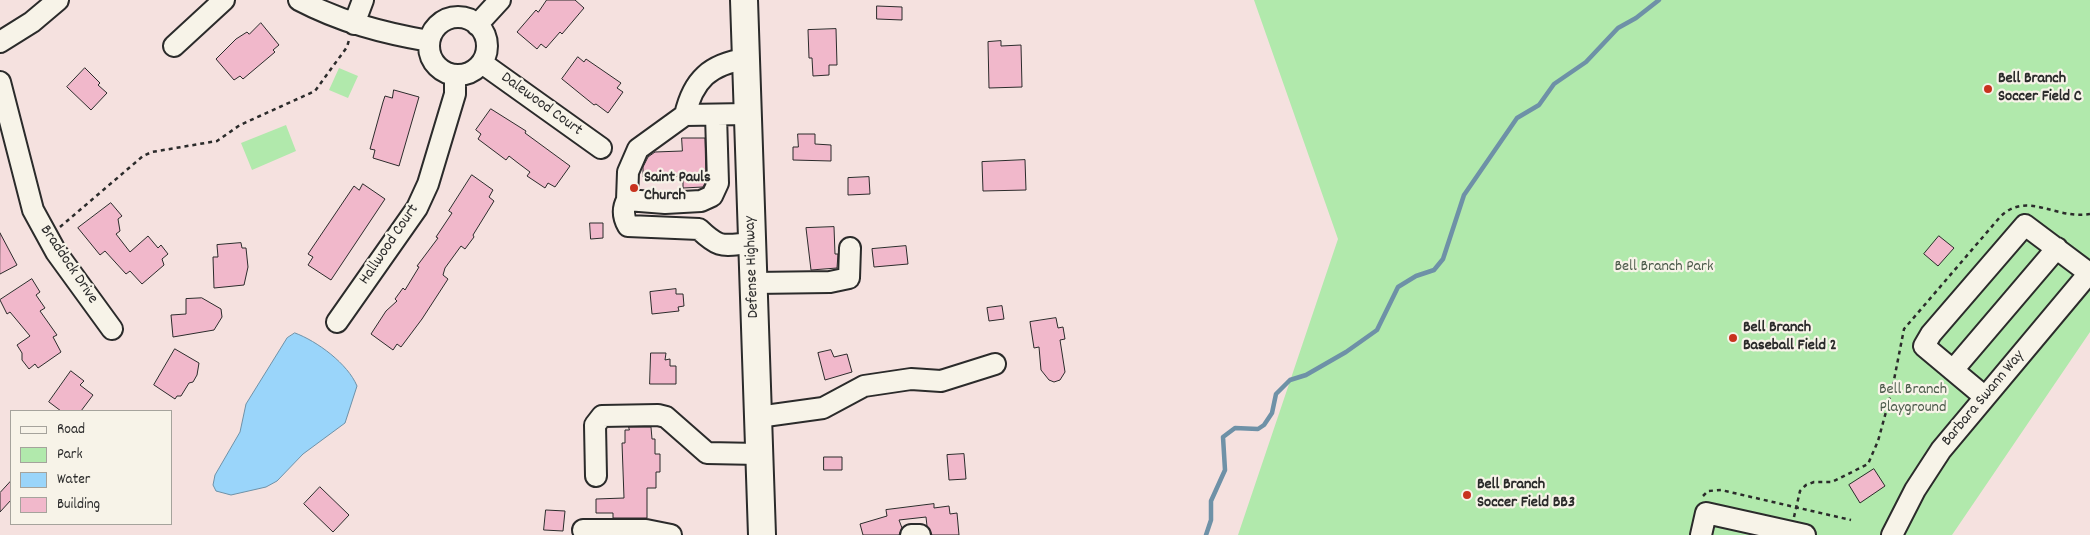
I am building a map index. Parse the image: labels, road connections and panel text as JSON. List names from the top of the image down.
{
  "streets": {
    "main road": ["Defense Highway"],
    "street": [
      "Dalewood Court",
      "Hallwood Court",
      "Braddock Drive",
      "Barbara Swann Way"
    ]
  },
  "crossings": [
    ["Dalewood Court", "Hallwood Court"]
  ],
  "parks": ["Bell Branch Park", "Bell Branch Playground"],
  "places": [
    "Bell Branch Soccer Field C",
    "Saint Pauls Church",
    "Bell Branch Baseball Field 2",
    "Bell Branch Soccer Field BB3"
  ],
  "legend": [
    "Road",
    "Park",
    "Water",
    "Building"
  ]
}
